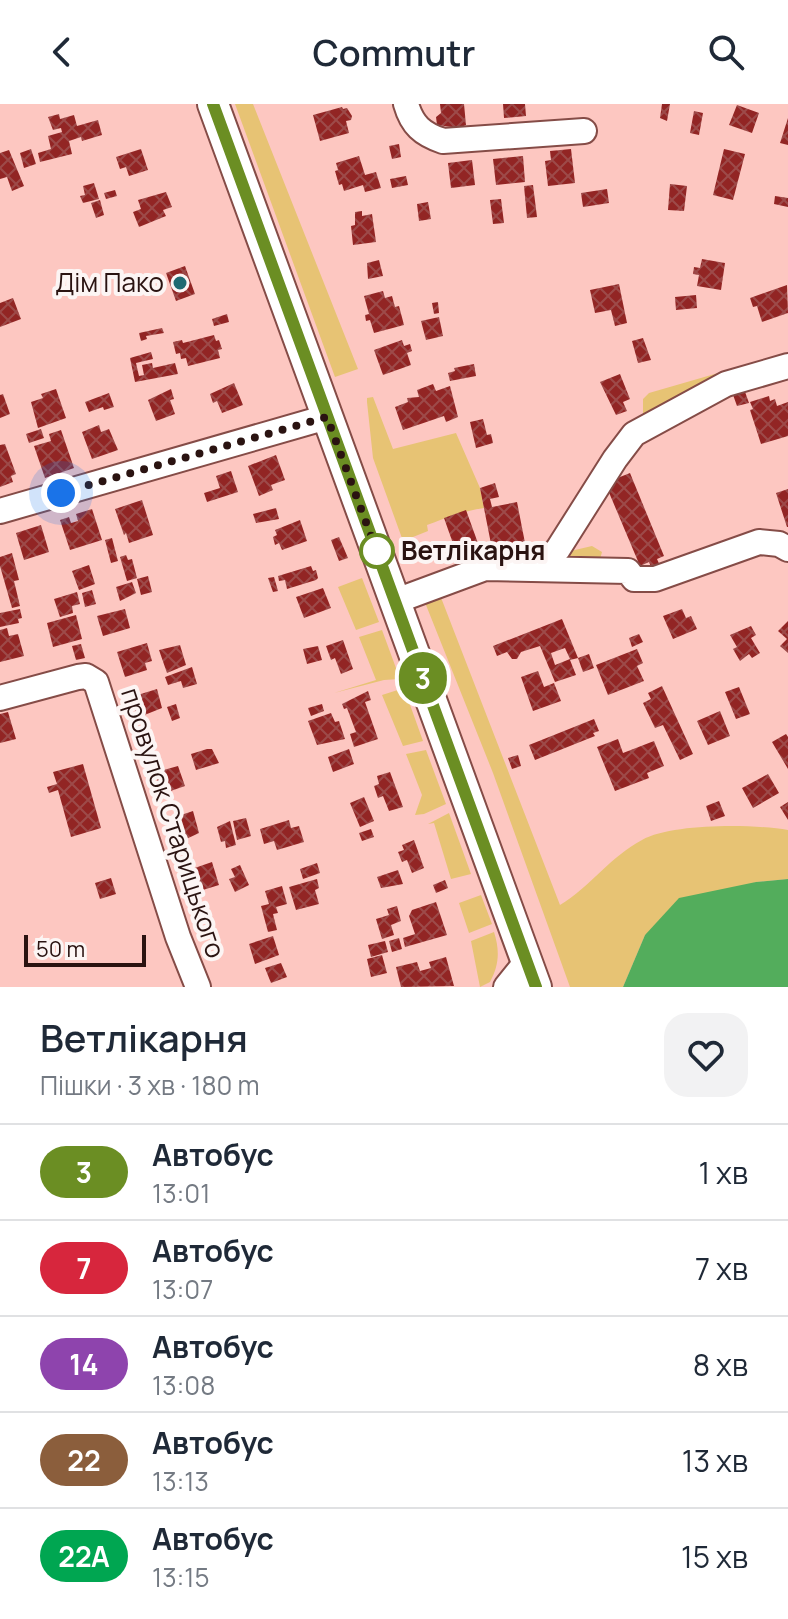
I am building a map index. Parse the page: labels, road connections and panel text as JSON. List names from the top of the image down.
{
  "streets": {
    "street": ["провулок Старицького"]
  },
  "places": ["Дім Пако", "Ветлікарня"],
  "lines": ["bus line 3"],
  "scale_bar": "50 m",
  "page": {
    "header": "Commutr",
    "on_map": "3",
    "scale": "50 m",
    "heading": ["Ветлікарня", "Пішки · 3 хв · 180 m"],
    "list": [
      {
        "mark": "3",
        "name": "Автобус",
        "note": "13:01",
        "value": "1 хв"
      },
      {
        "mark": "7",
        "name": "Автобус",
        "note": "13:07",
        "value": "7 хв"
      },
      {
        "mark": "14",
        "name": "Автобус",
        "note": "13:08",
        "value": "8 хв"
      },
      {
        "mark": "22",
        "name": "Автобус",
        "note": "13:13",
        "value": "13 хв"
      },
      {
        "mark": "22А",
        "name": "Автобус",
        "note": "13:15",
        "value": "15 хв"
      }
    ]
  }
}
